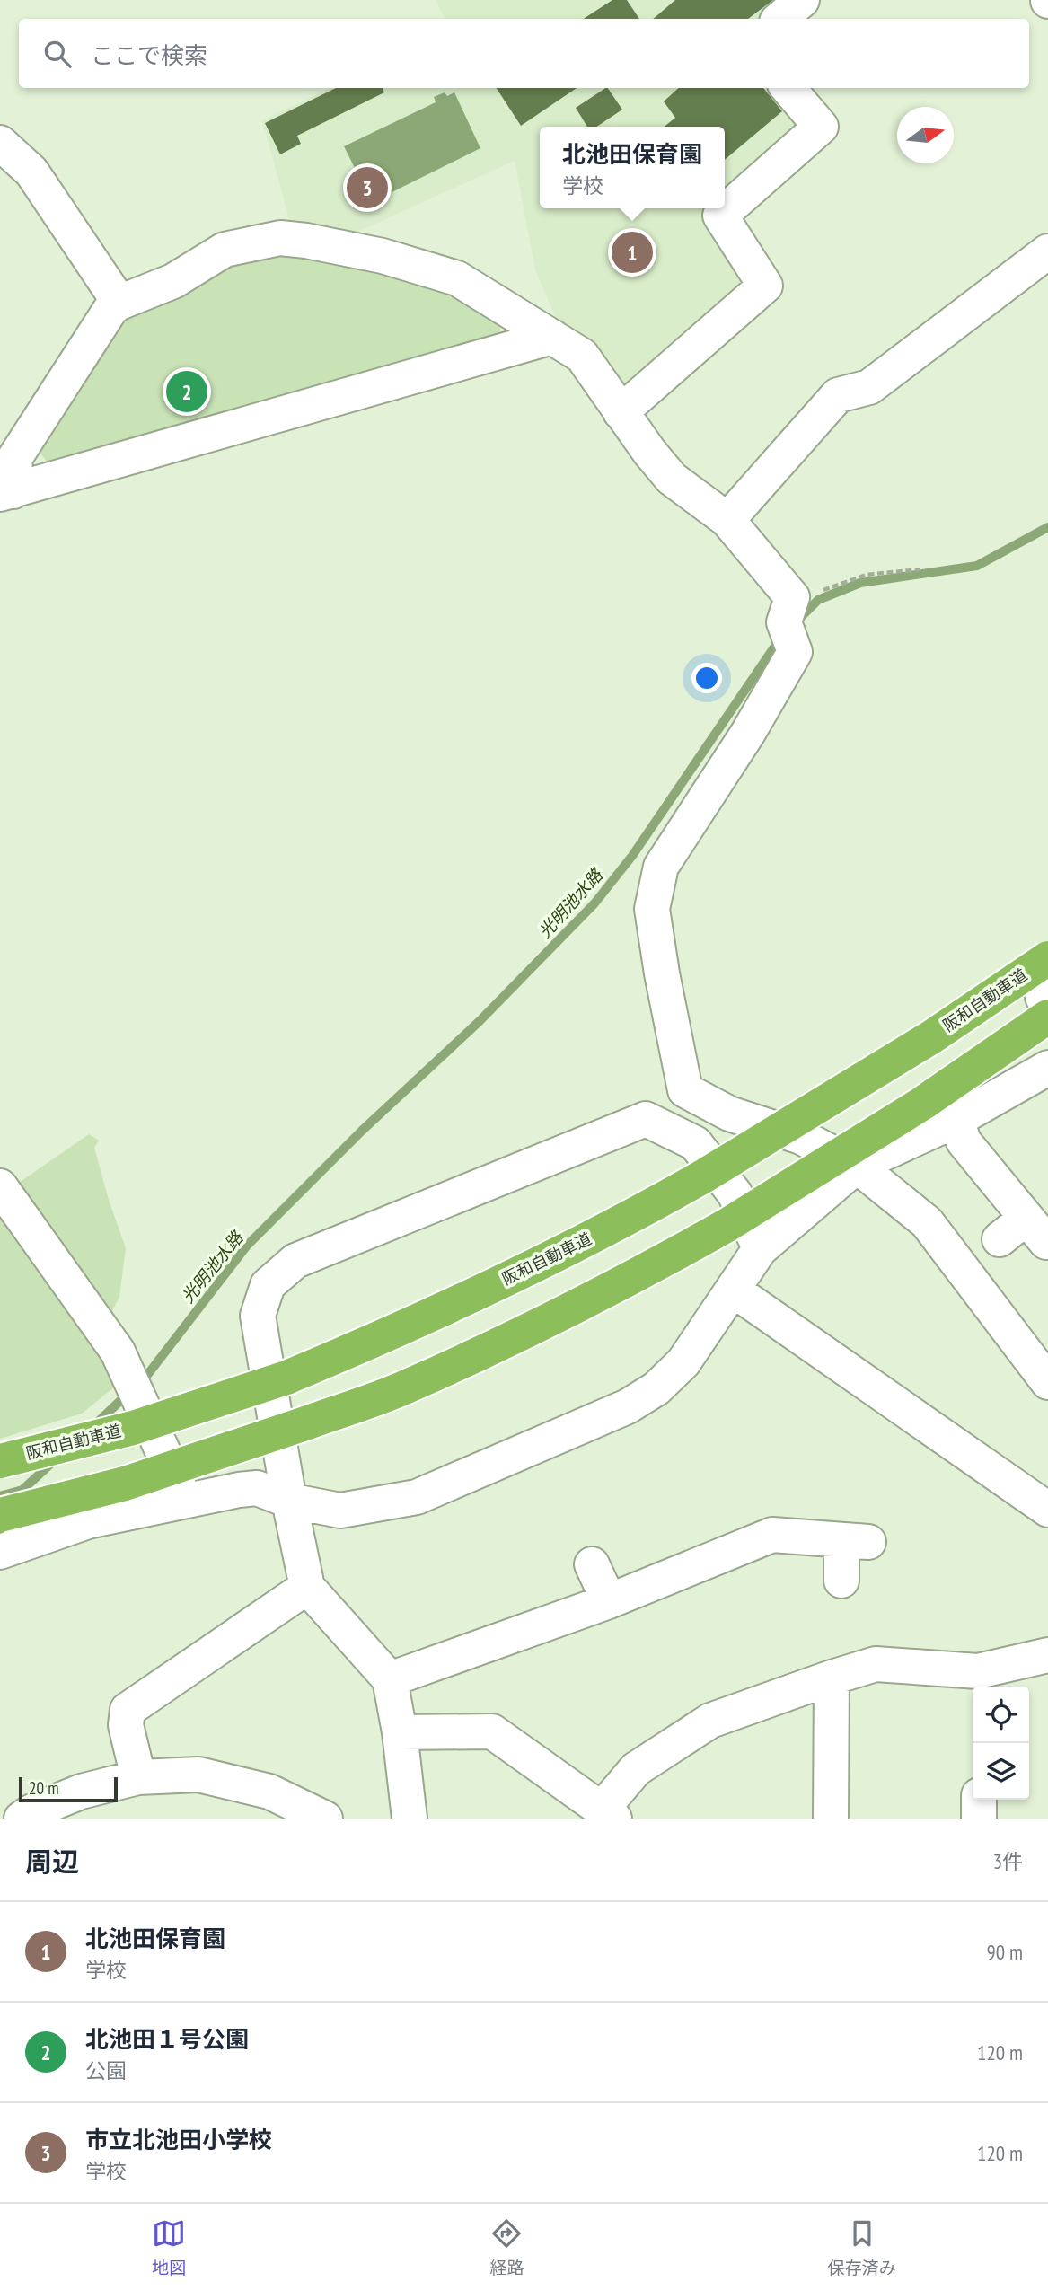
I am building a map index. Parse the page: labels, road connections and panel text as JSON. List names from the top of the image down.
{
  "streets": {
    "highway": ["阪和自動車道"]
  },
  "water": ["光明池水路"],
  "scale_bar": "20 m",
  "north": "right",
  "page": {
    "search": "ここで検索",
    "popup": ["北池田保育園", "学校"],
    "pins": ["3", "1", "2"],
    "scale": "20 m",
    "heading": ["周辺", "3件"],
    "list": [
      {
        "mark": "1",
        "name": "北池田保育園",
        "note": "学校",
        "value": "90 m"
      },
      {
        "mark": "2",
        "name": "北池田１号公園",
        "note": "公園",
        "value": "120 m"
      },
      {
        "mark": "3",
        "name": "市立北池田小学校",
        "note": "学校",
        "value": "120 m"
      }
    ],
    "nav": ["地図", "経路", "保存済み"]
  }
}
